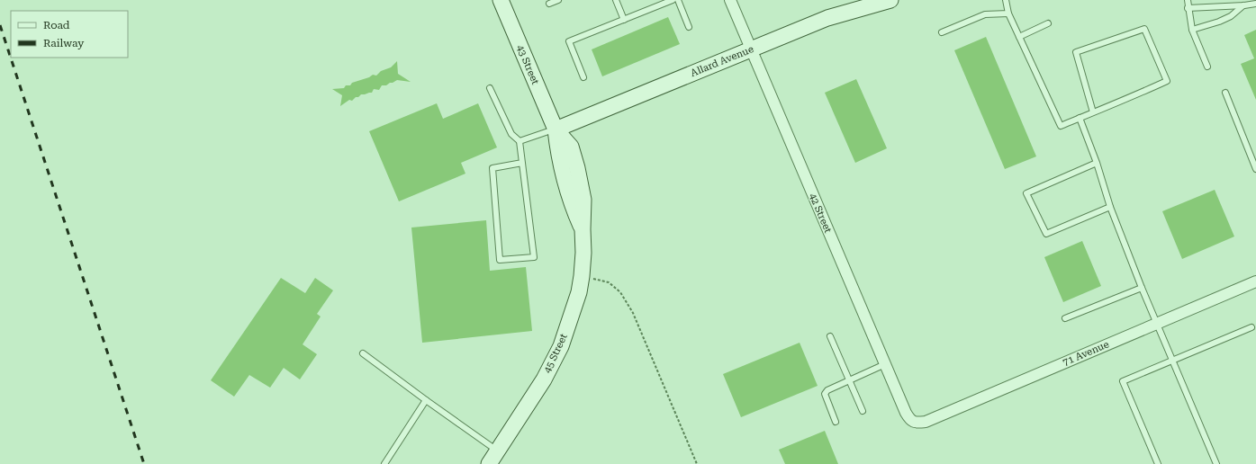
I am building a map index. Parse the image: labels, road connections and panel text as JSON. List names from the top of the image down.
{
  "streets": {
    "main road": ["Allard Avenue", "43 Street", "45 Street"],
    "street": ["42 Street", "71 Avenue"]
  },
  "crossings": [
    ["Allard Avenue", "43 Street"],
    ["Allard Avenue", "42 Street"],
    ["Allard Avenue", "45 Street"],
    ["43 Street", "45 Street"],
    ["42 Street", "71 Avenue"]
  ],
  "legend": ["Road", "Railway"]
}
